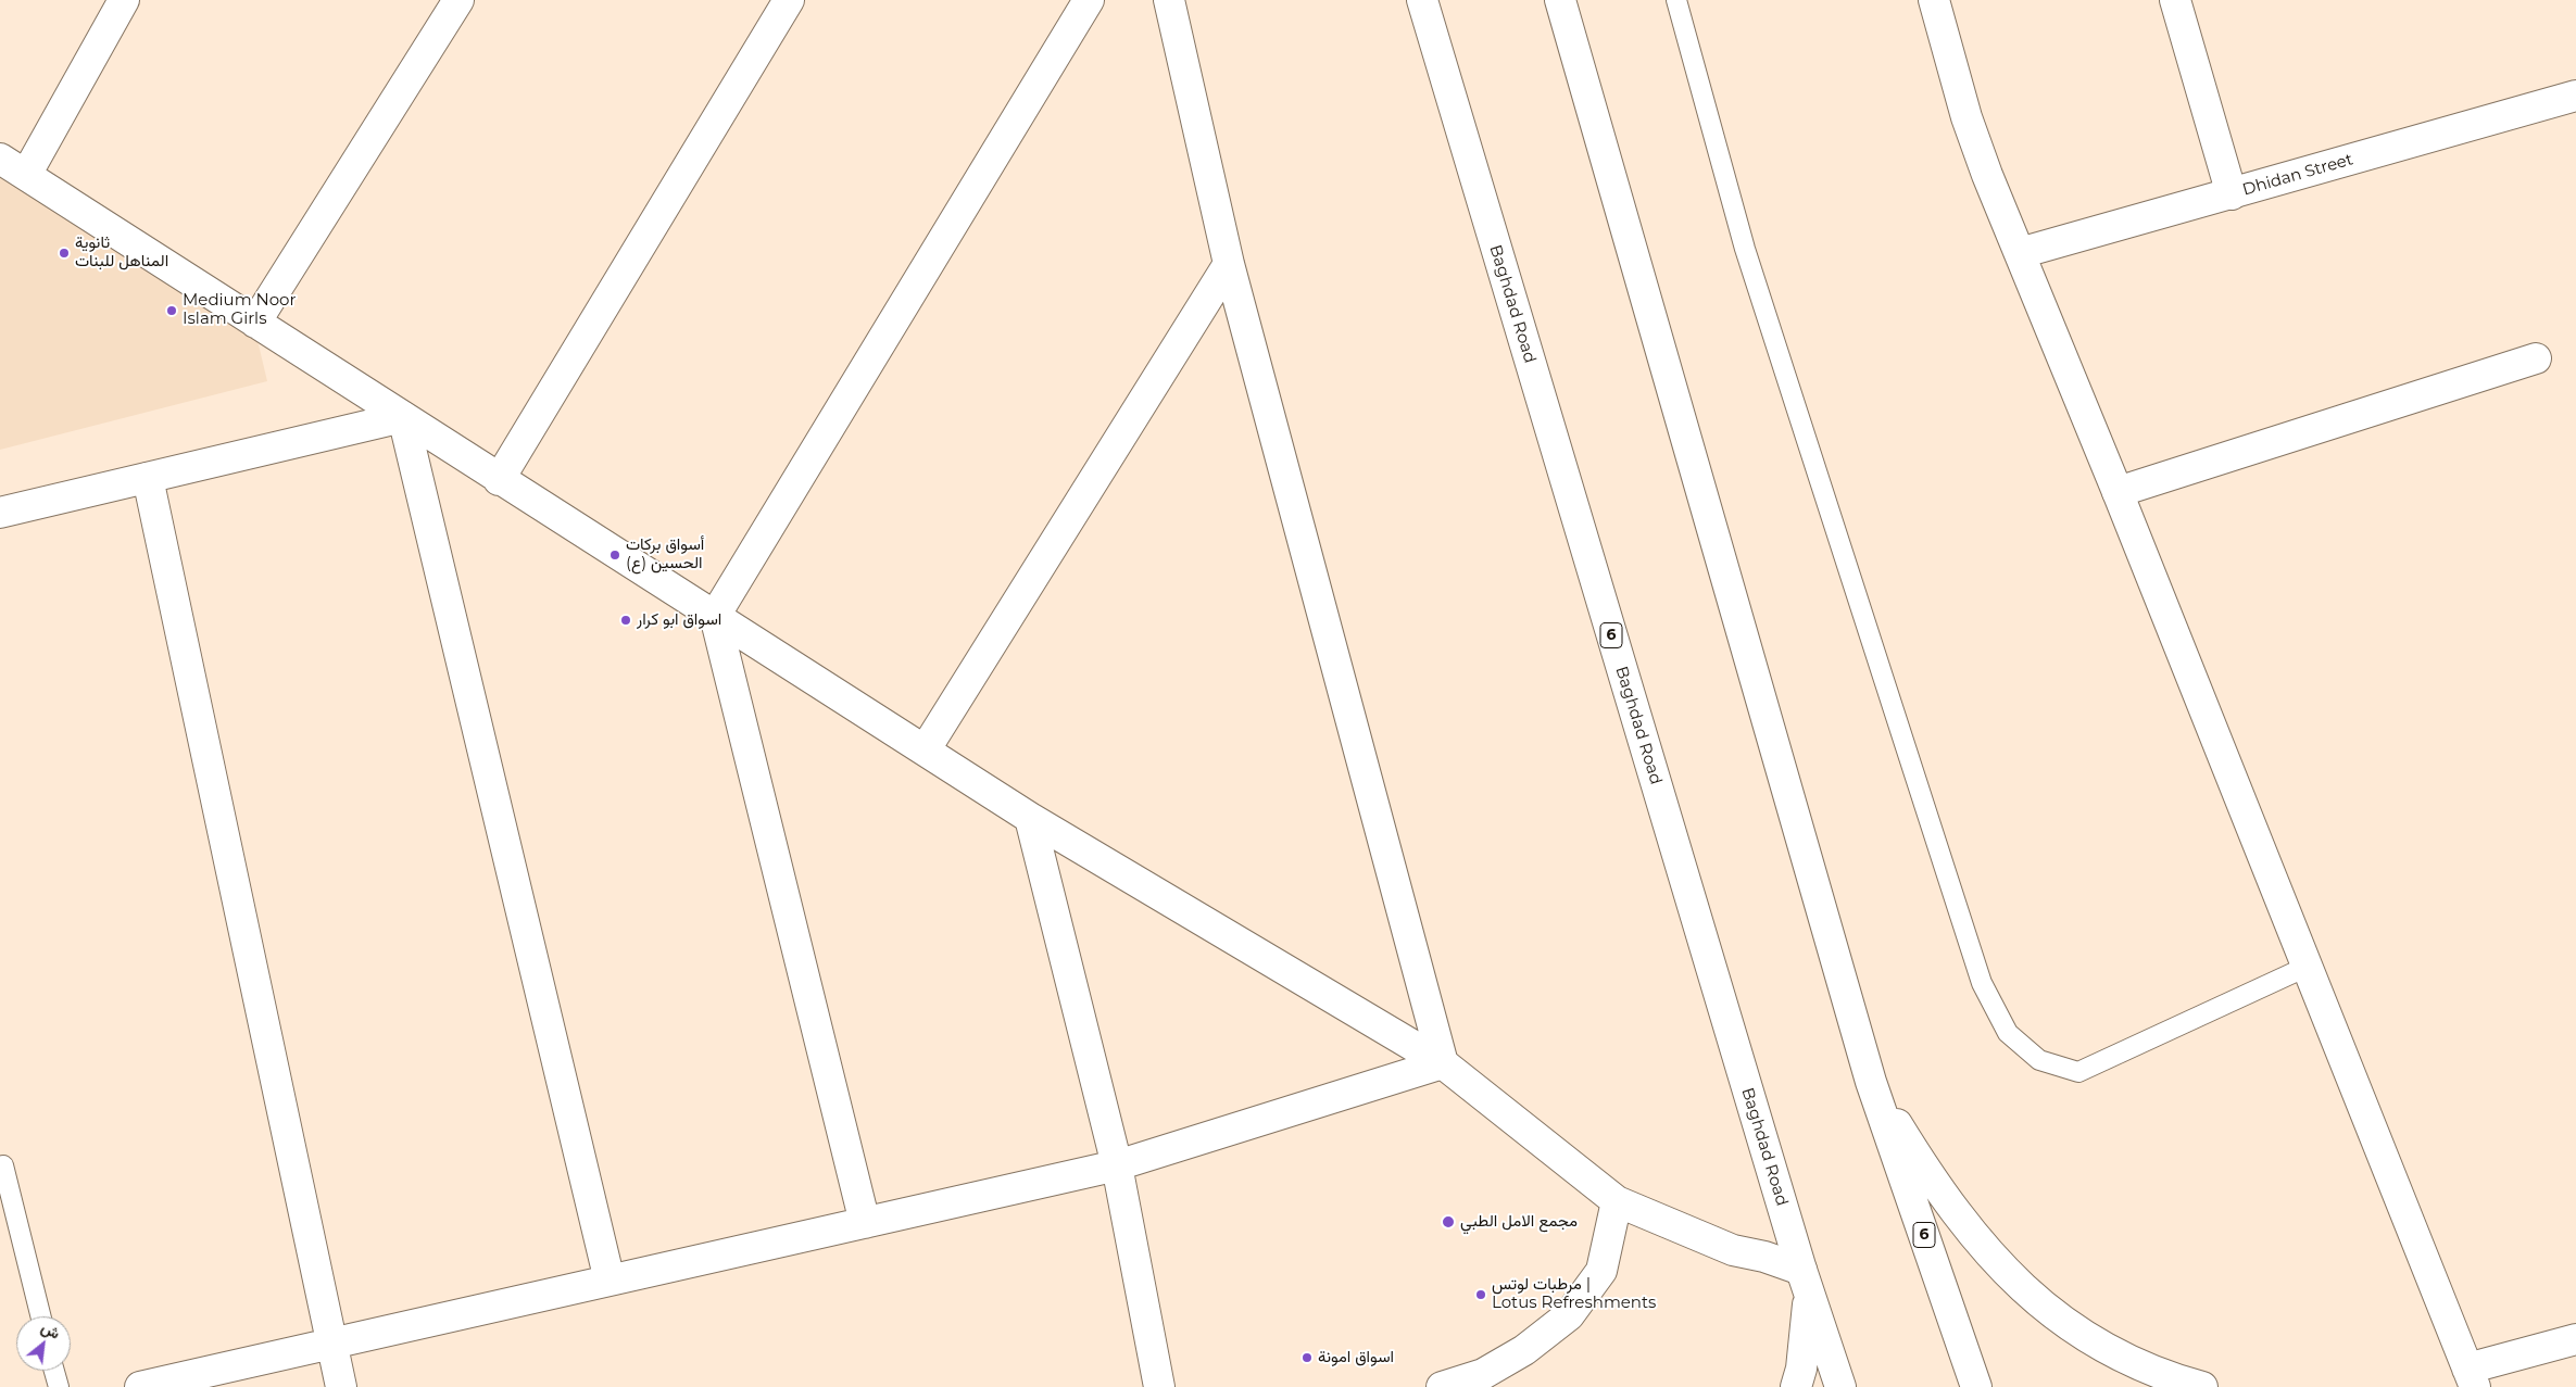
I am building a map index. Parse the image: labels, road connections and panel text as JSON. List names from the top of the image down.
{
  "streets": {
    "main road": ["Dhidan Street", "Baghdad Road", "6"]
  },
  "places": [
    "ثانوية المناهل للبنات",
    "Medium Noor Islam Girls",
    "أسواق بركات الحسين (ع)",
    "اسواق ابو كرار",
    "مجمع الامل الطبي",
    "مرطبات لوتس | Lotus Refreshments",
    "اسواق امونة"
  ],
  "north": "top right"
}
